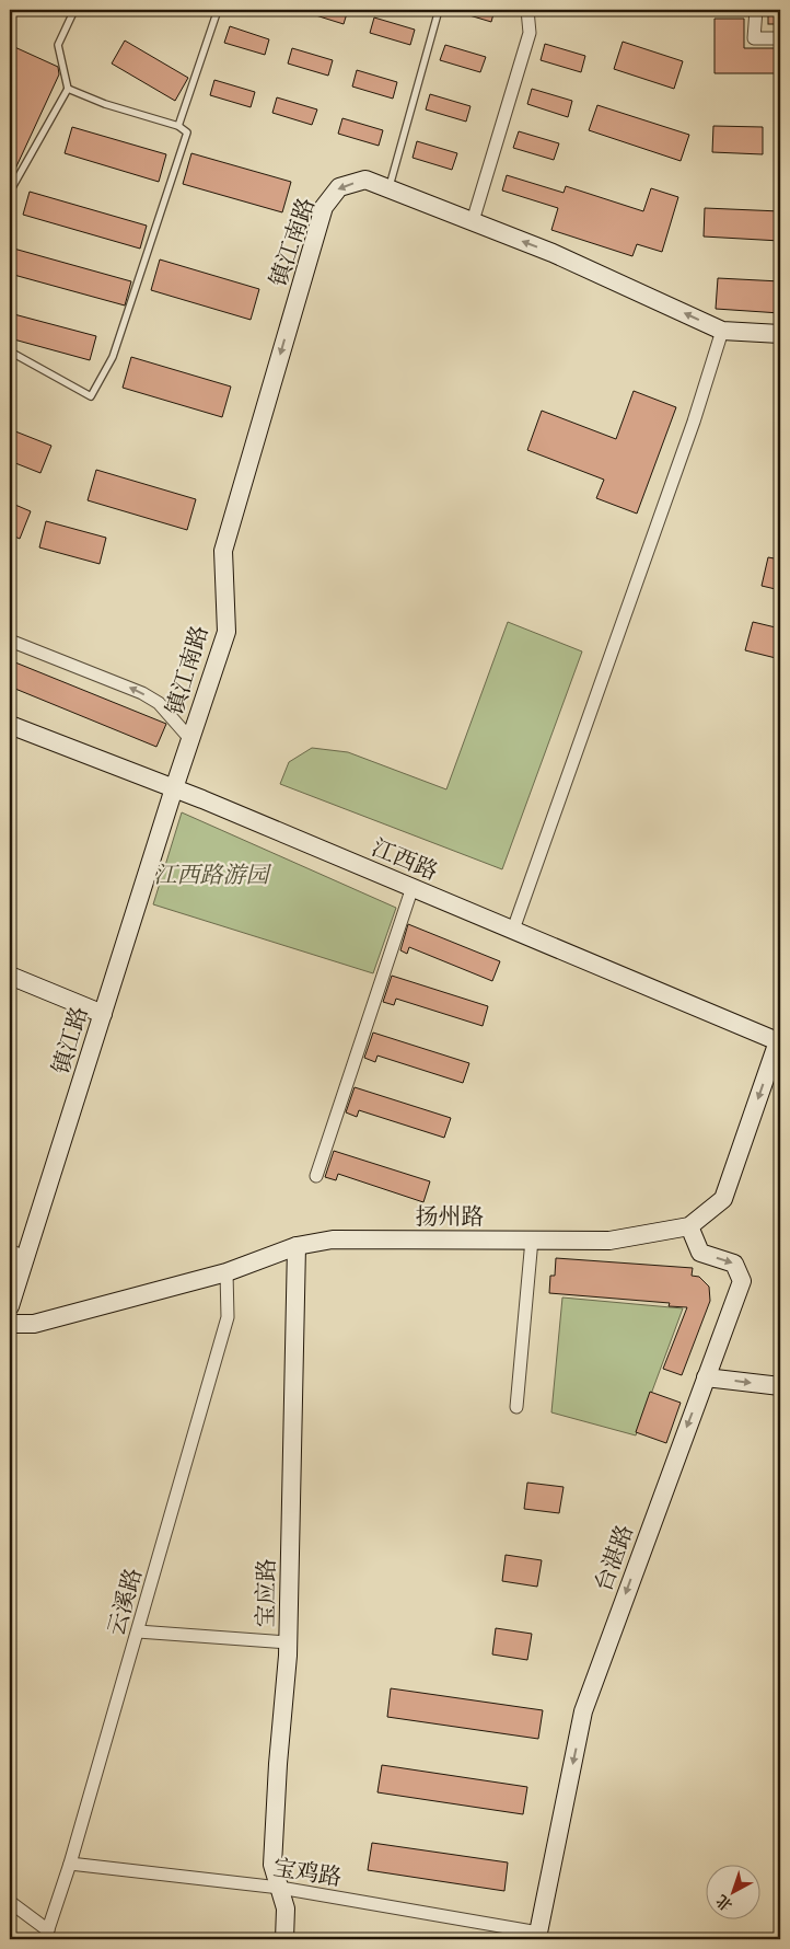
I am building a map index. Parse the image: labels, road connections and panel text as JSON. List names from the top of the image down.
{
  "streets": {
    "street": [
      "镇江南路",
      "江西路",
      "镇江路",
      "扬州路",
      "台湛路",
      "宝应路",
      "云溪路",
      "宝鸡路"
    ]
  },
  "crossings": [
    ["镇江南路", "江西路"],
    ["镇江南路", "镇江路"],
    ["江西路", "镇江路"],
    ["江西路", "扬州路"],
    ["扬州路", "台湛路"],
    ["扬州路", "宝应路"],
    ["扬州路", "云溪路"],
    ["台湛路", "宝鸡路"],
    ["宝应路", "宝鸡路"],
    ["云溪路", "宝鸡路"]
  ],
  "one_way": ["台湛路"],
  "parks": ["江西路游园"],
  "north": "bottom left"
}
